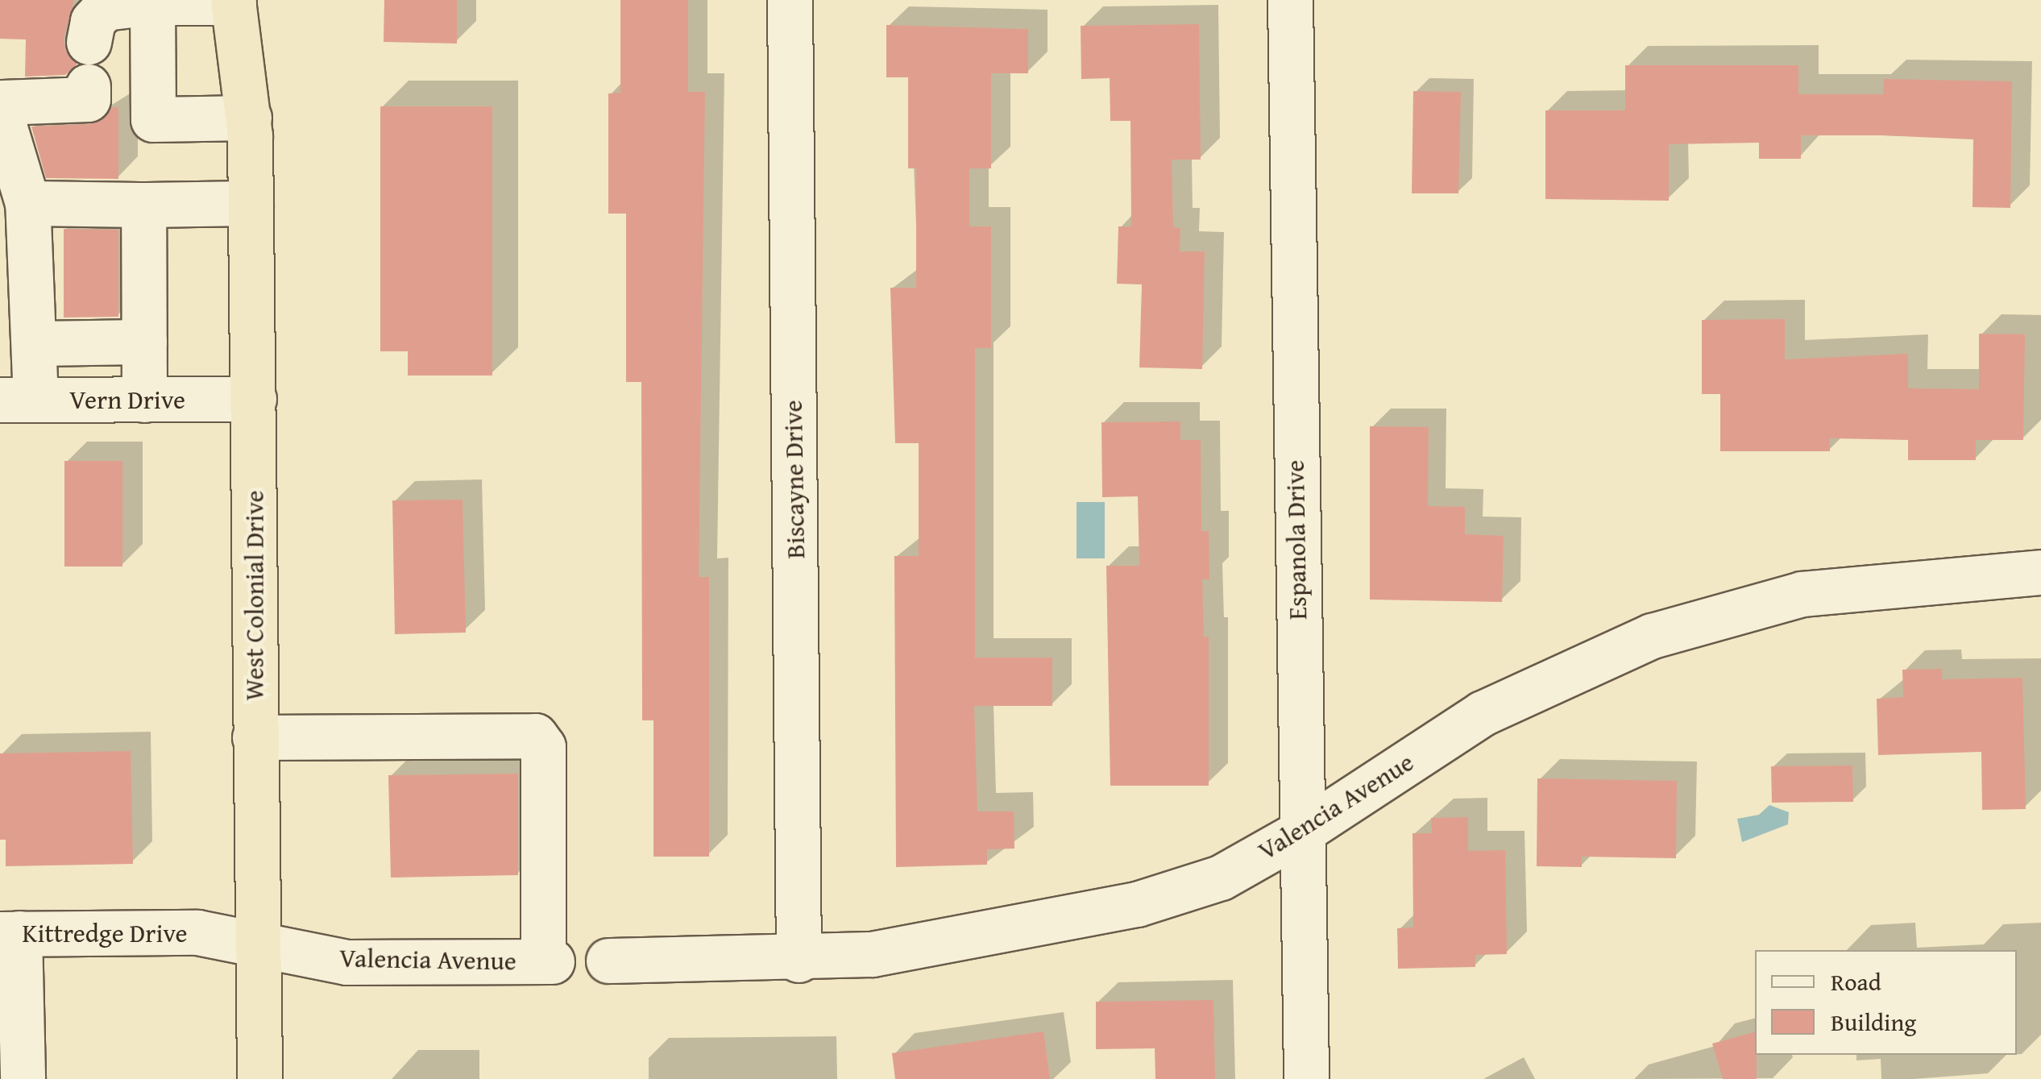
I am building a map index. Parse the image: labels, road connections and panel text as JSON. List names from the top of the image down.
{
  "streets": {
    "highway": ["West Colonial Drive"],
    "street": [
      "Vern Drive",
      "Biscayne Drive",
      "Espanola Drive",
      "Valencia Avenue",
      "Kittredge Drive"
    ]
  },
  "crossings": [
    ["Vern Drive", "West Colonial Drive"],
    ["Biscayne Drive", "Valencia Avenue"],
    ["Espanola Drive", "Valencia Avenue"],
    ["West Colonial Drive", "Valencia Avenue"],
    ["West Colonial Drive", "Kittredge Drive"],
    ["Valencia Avenue", "Kittredge Drive"]
  ],
  "legend": ["Road", "Building"]
}
